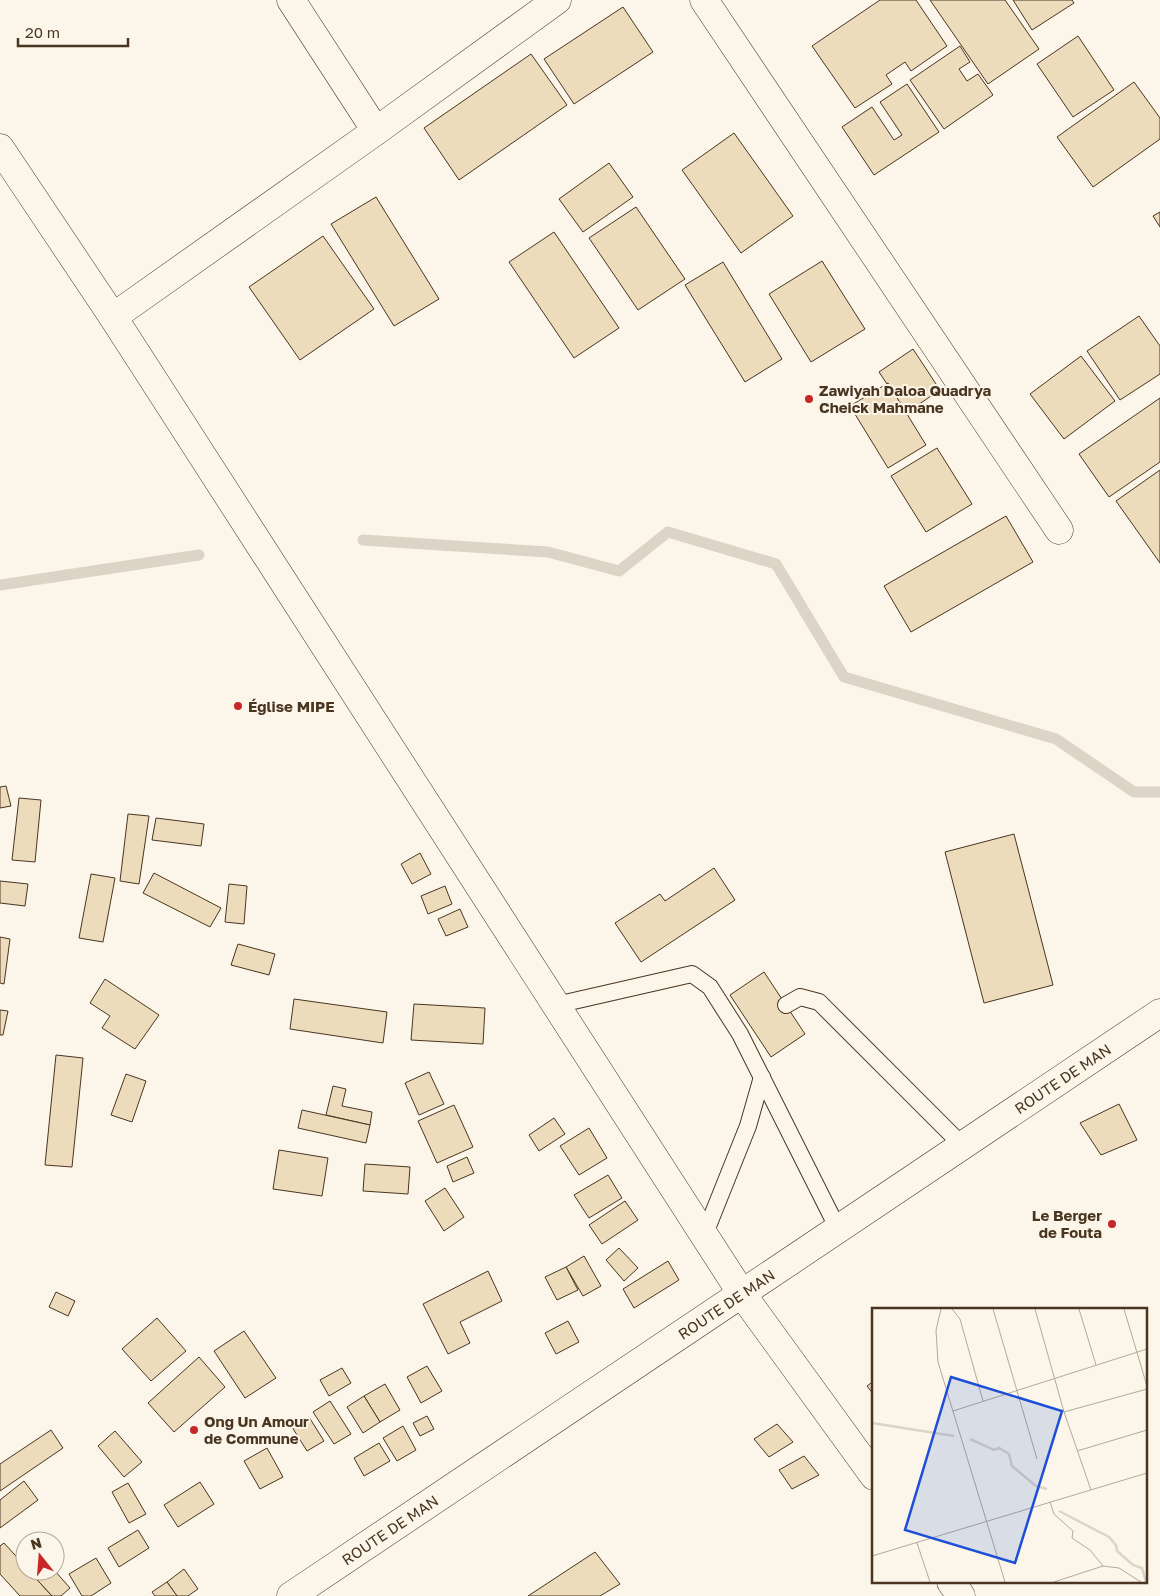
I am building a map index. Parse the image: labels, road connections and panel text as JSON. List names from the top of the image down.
{
  "streets": {
    "main road": ["ROUTE DE MAN"]
  },
  "places": [
    "Zawiyah Daloa Quadrya Cheick Mahmane",
    "Église MIPE",
    "Le Berger de Fouta",
    "Ong Un Amour de Commune"
  ],
  "scale_bar": "20 m",
  "north": "top"
}
